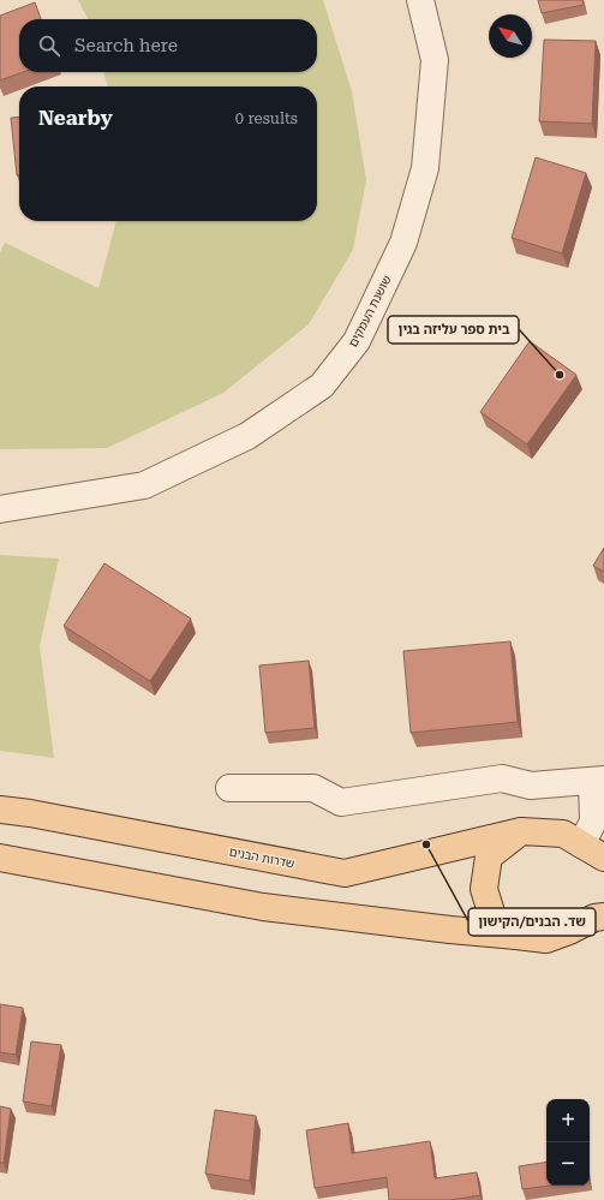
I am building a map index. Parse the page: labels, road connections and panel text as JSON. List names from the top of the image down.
{
  "streets": {
    "main road": ["שדרות הבנים"],
    "street": ["שושנת העמקים"]
  },
  "places": ["בית ספר עליזה בגין", "שד. הבנים/הקישון"],
  "north": "top left",
  "page": {
    "search": "Search here",
    "heading": ["Nearby", "0 results"],
    "map_buttons": ["+", "−"]
  }
}
